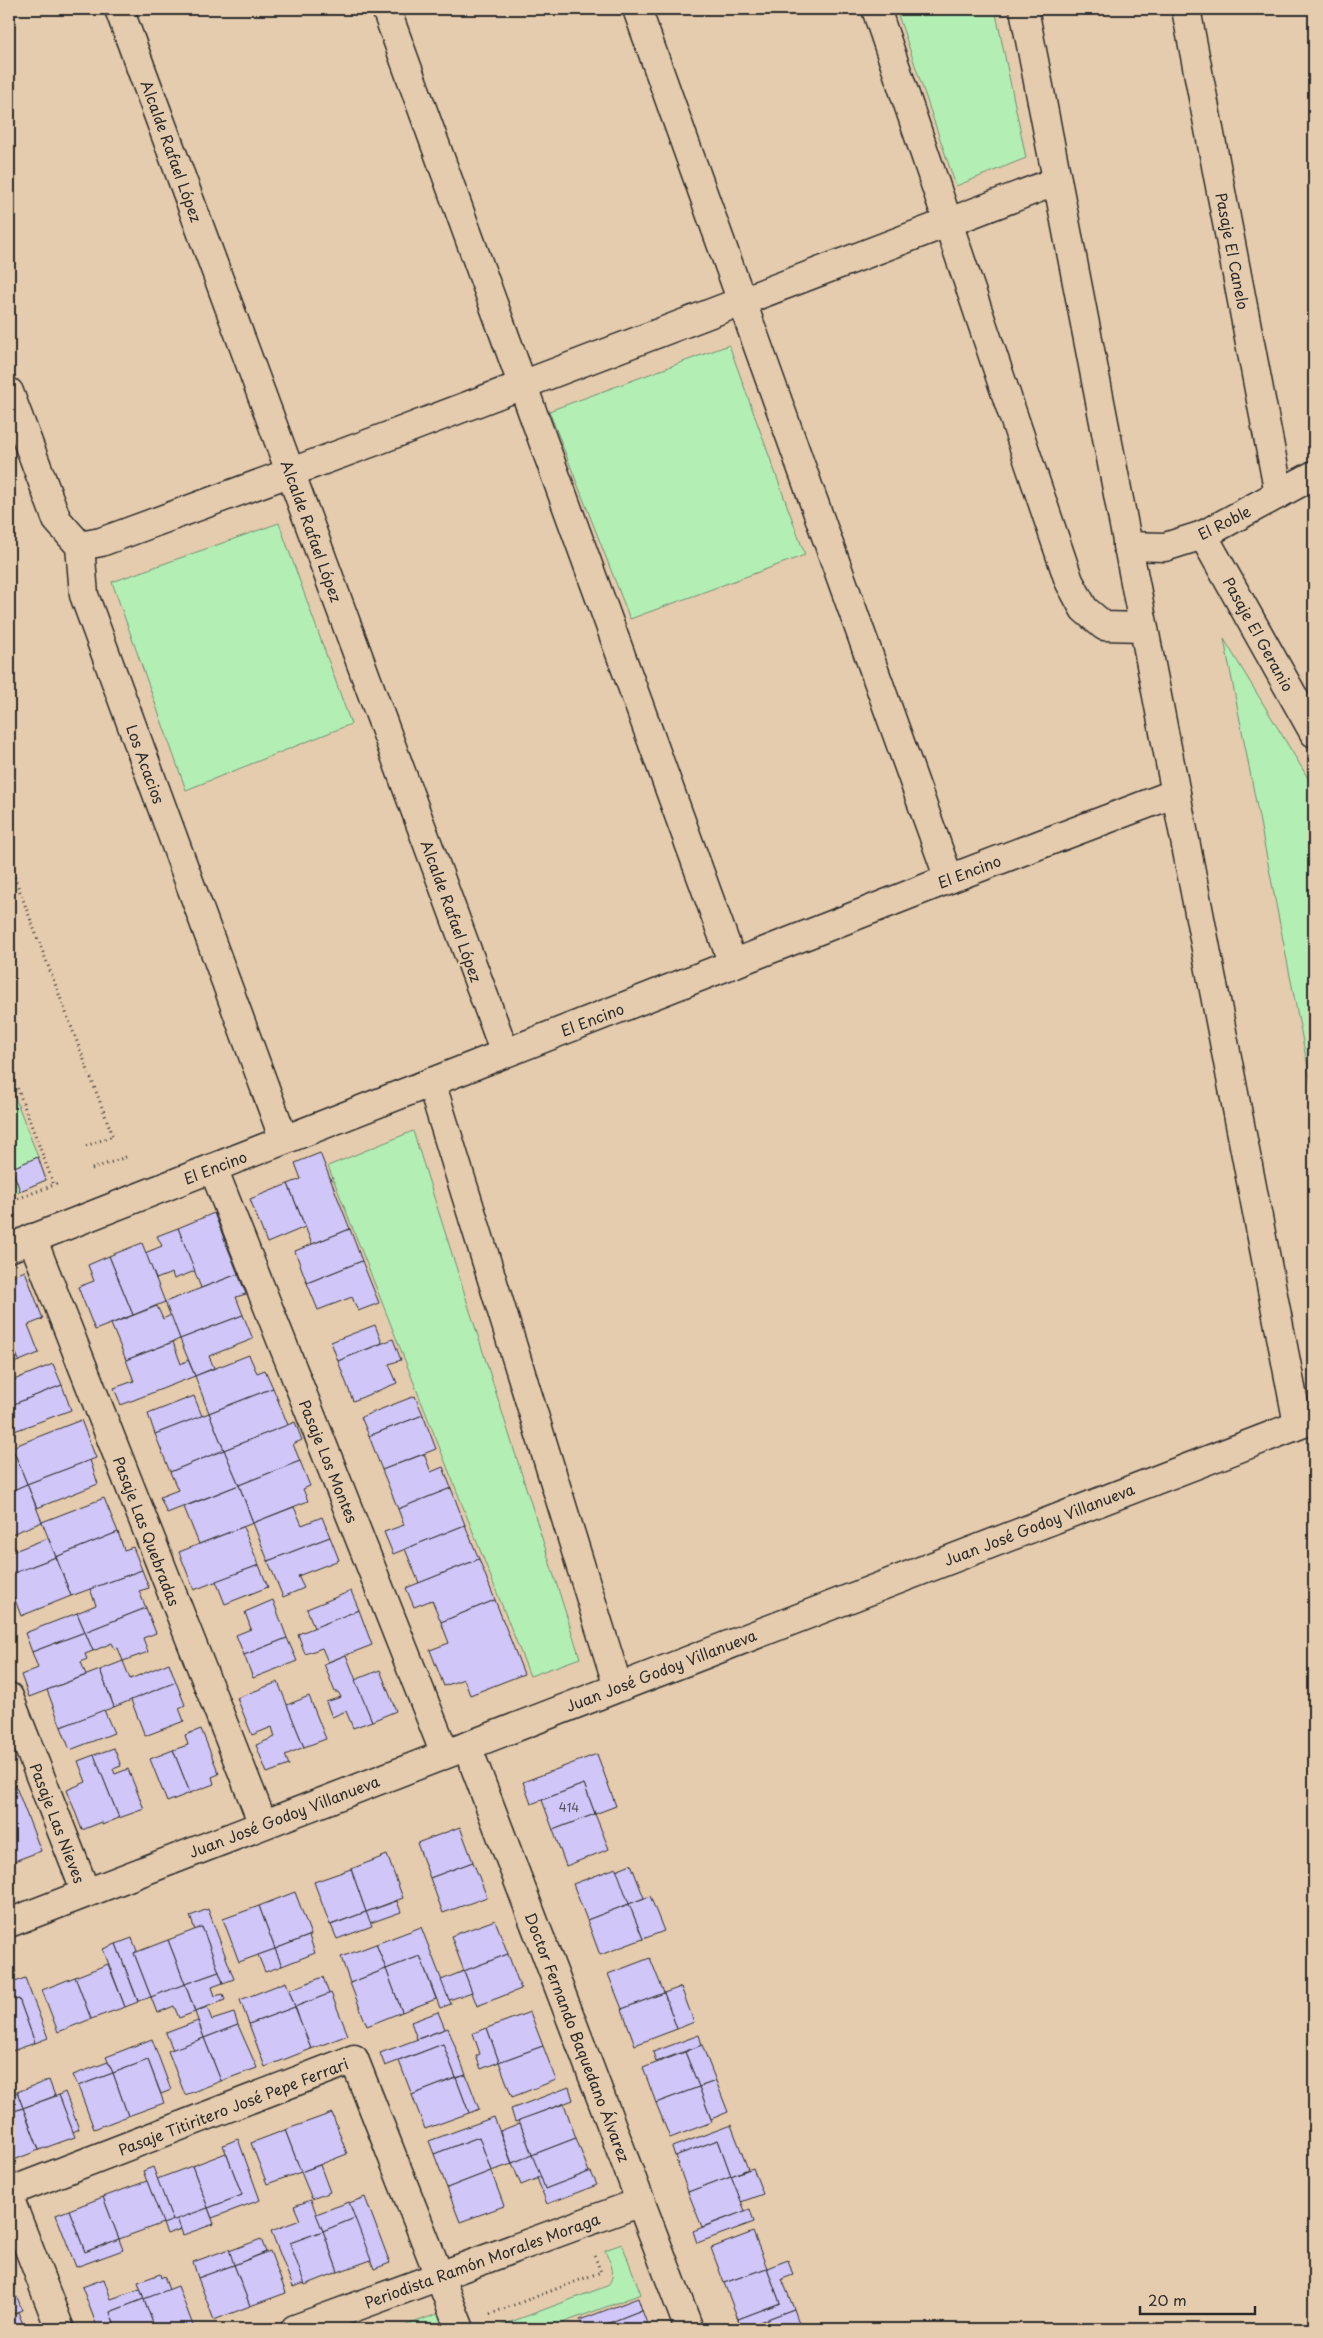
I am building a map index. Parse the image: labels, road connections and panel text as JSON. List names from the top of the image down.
{
  "streets": {
    "street": [
      "Alcalde Rafael López",
      "Pasaje El Canelo",
      "El Roble",
      "Pasaje El Geranio",
      "Los Acacios",
      "El Encino",
      "Pasaje Los Montes",
      "Juan José Godoy Villanueva",
      "Pasaje Las Quebradas",
      "Pasaje Las Nieves",
      "Doctor Fernando Baquedano Álvarez",
      "Pasaje Titiritero José Pepe Ferrari",
      "Periodista Ramón Morales Moraga"
    ]
  },
  "crossings": [
    ["Alcalde Rafael López", "El Encino"],
    ["Pasaje El Canelo", "El Roble"],
    ["El Roble", "Pasaje El Geranio"],
    ["Los Acacios", "El Encino"],
    ["El Encino", "Pasaje Los Montes"],
    ["El Encino", "Pasaje Las Quebradas"],
    ["Pasaje Los Montes", "Juan José Godoy Villanueva"],
    ["Pasaje Los Montes", "Doctor Fernando Baquedano Álvarez"],
    ["Juan José Godoy Villanueva", "Pasaje Las Quebradas"],
    ["Juan José Godoy Villanueva", "Pasaje Las Nieves"],
    ["Juan José Godoy Villanueva", "Doctor Fernando Baquedano Álvarez"],
    ["Doctor Fernando Baquedano Álvarez", "Periodista Ramón Morales Moraga"],
    ["Pasaje Titiritero José Pepe Ferrari", "Periodista Ramón Morales Moraga"]
  ],
  "house_numbers": ["414"],
  "scale_bar": "20 m"
}
